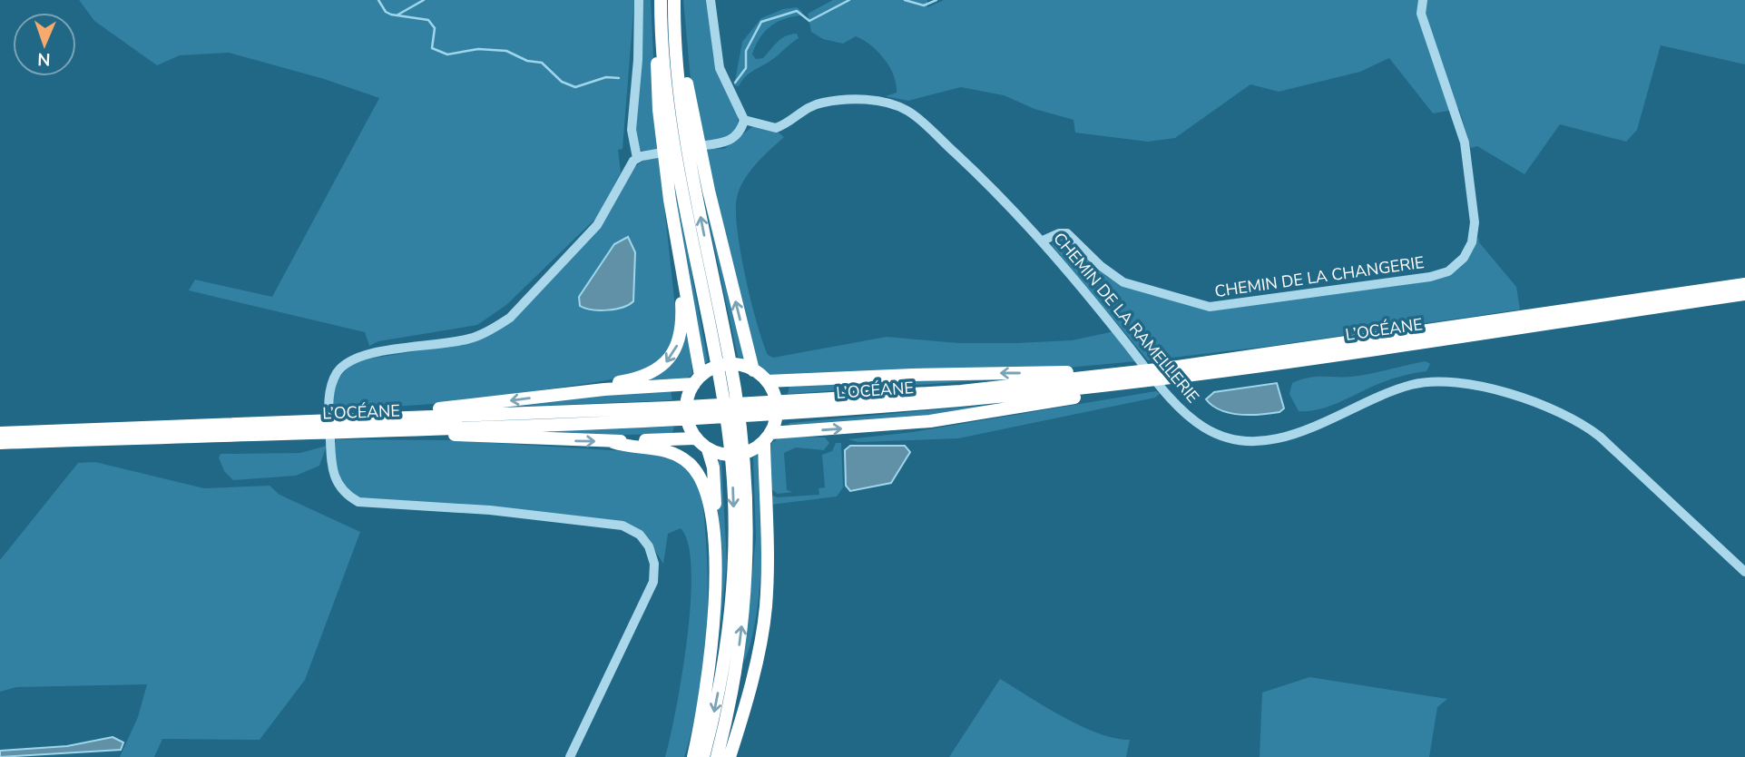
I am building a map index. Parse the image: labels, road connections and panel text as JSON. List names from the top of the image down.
{
  "streets": {
    "highway": ["L’OCÉANE"],
    "street": ["CHEMIN DE LA CHANGERIE", "CHEMIN DE LA RAMELLERIE"]
  },
  "crossings": [
    ["CHEMIN DE LA CHANGERIE", "CHEMIN DE LA RAMELLERIE"]
  ],
  "north": "bottom"
}
